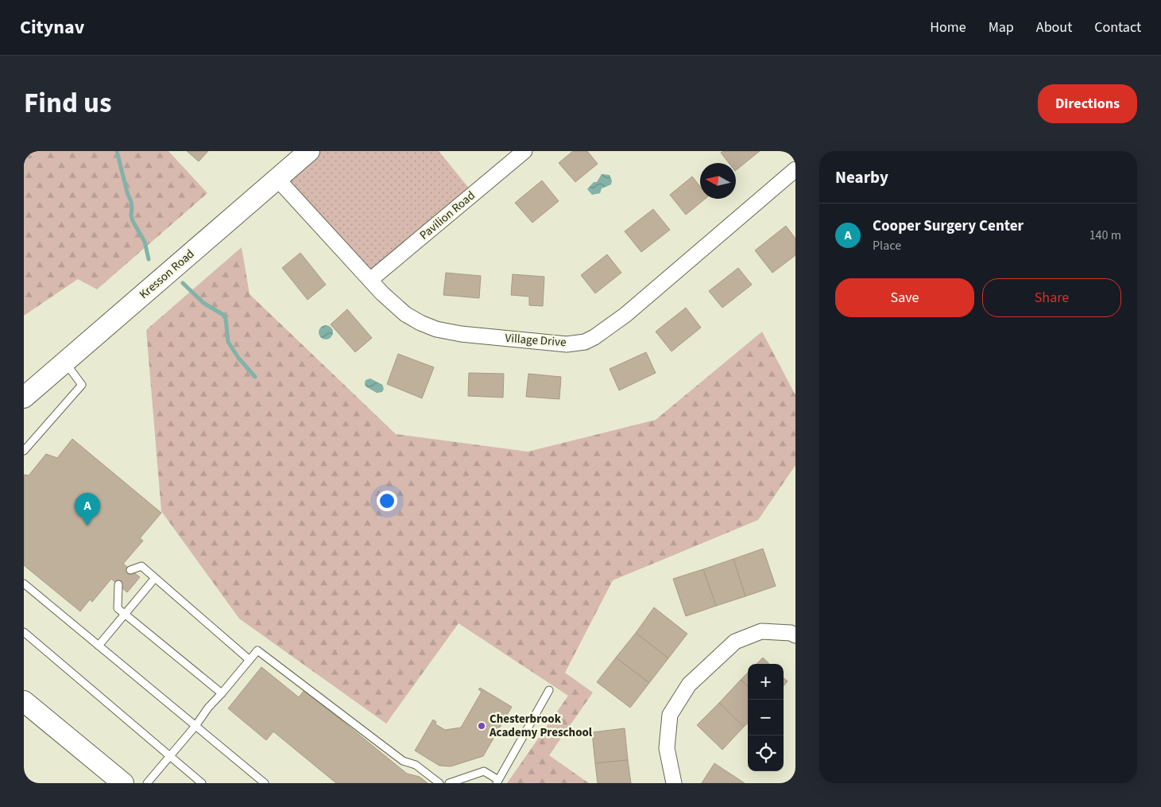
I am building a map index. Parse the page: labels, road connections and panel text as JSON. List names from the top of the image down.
{
  "streets": {
    "main road": ["Kresson Road"],
    "street": ["Pavilion Road", "Village Drive"]
  },
  "crossings": [
    ["Pavilion Road", "Village Drive"],
    ["Kresson Road", "Village Drive"]
  ],
  "places": ["Chesterbrook Academy Preschool"],
  "north": "left",
  "page": {
    "header": "Citynav",
    "nav": [
      "Home",
      "Map",
      "About",
      "Contact"
    ],
    "title": "Find us",
    "buttons": [
      "Directions",
      ["Save", "Share"]
    ],
    "heading": "Nearby",
    "list": [
      {
        "mark": "A",
        "name": "Cooper Surgery Center",
        "note": "Place",
        "value": "140 m"
      }
    ],
    "pins": "A",
    "map_buttons": ["+", "−"]
  }
}
